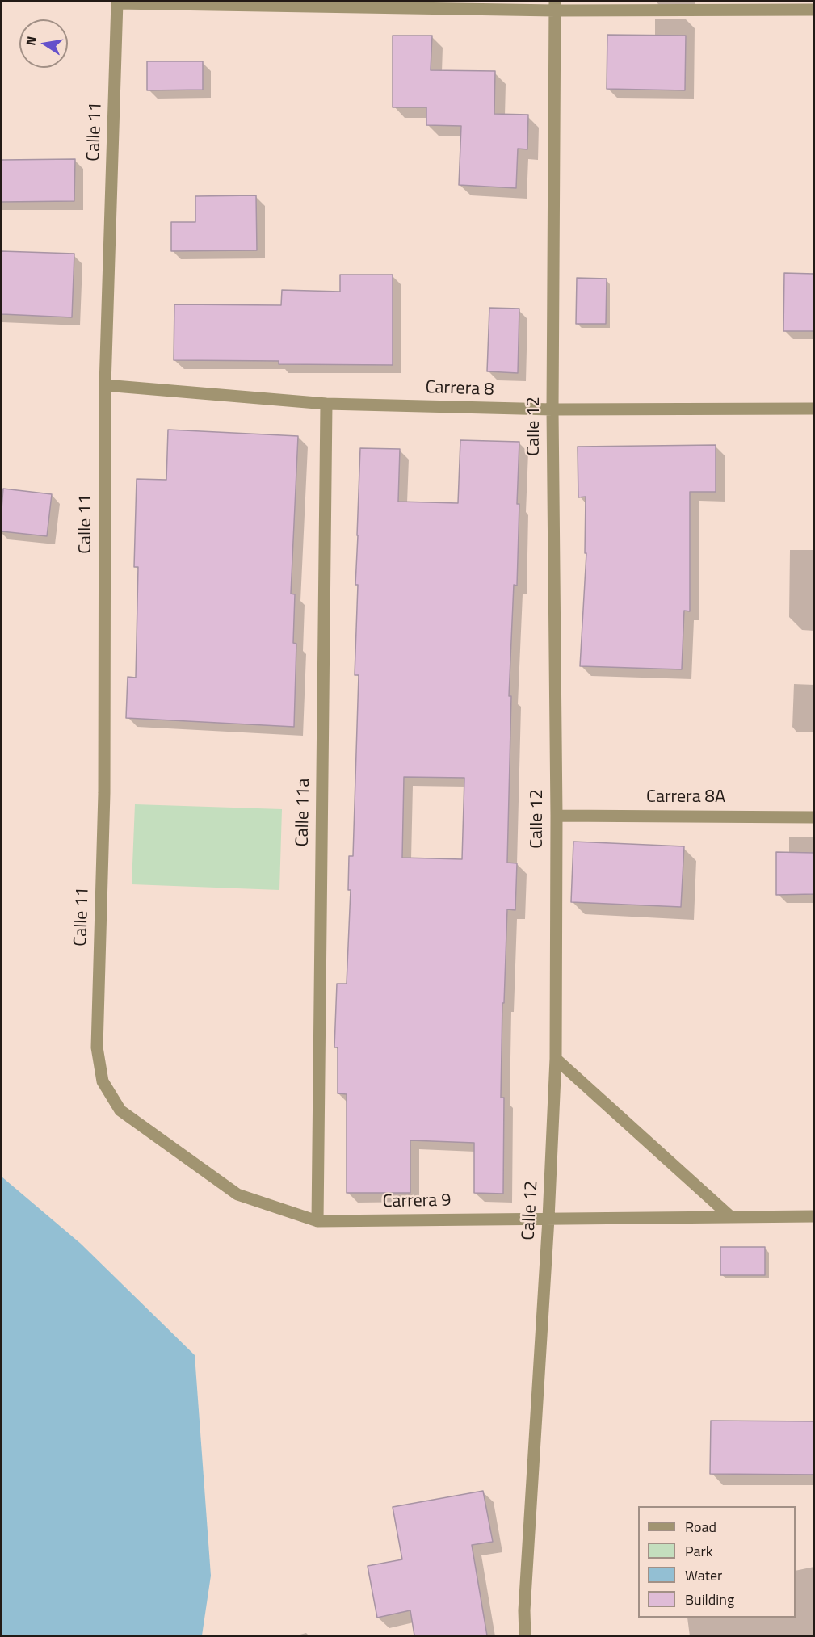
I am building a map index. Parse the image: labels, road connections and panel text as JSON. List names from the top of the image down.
{
  "streets": {
    "street": [
      "Calle 11",
      "Carrera 8",
      "Calle 12",
      "Carrera 8A",
      "Calle 11a",
      "Carrera 9"
    ]
  },
  "crossings": [
    ["Calle 11", "Carrera 8"],
    ["Calle 11", "Carrera 9"],
    ["Carrera 8", "Calle 12"],
    ["Carrera 8", "Calle 11a"],
    ["Calle 12", "Carrera 8A"],
    ["Calle 12", "Carrera 9"],
    ["Calle 11a", "Carrera 9"]
  ],
  "legend": [
    "Road",
    "Park",
    "Water",
    "Building"
  ],
  "north": "left"
}
